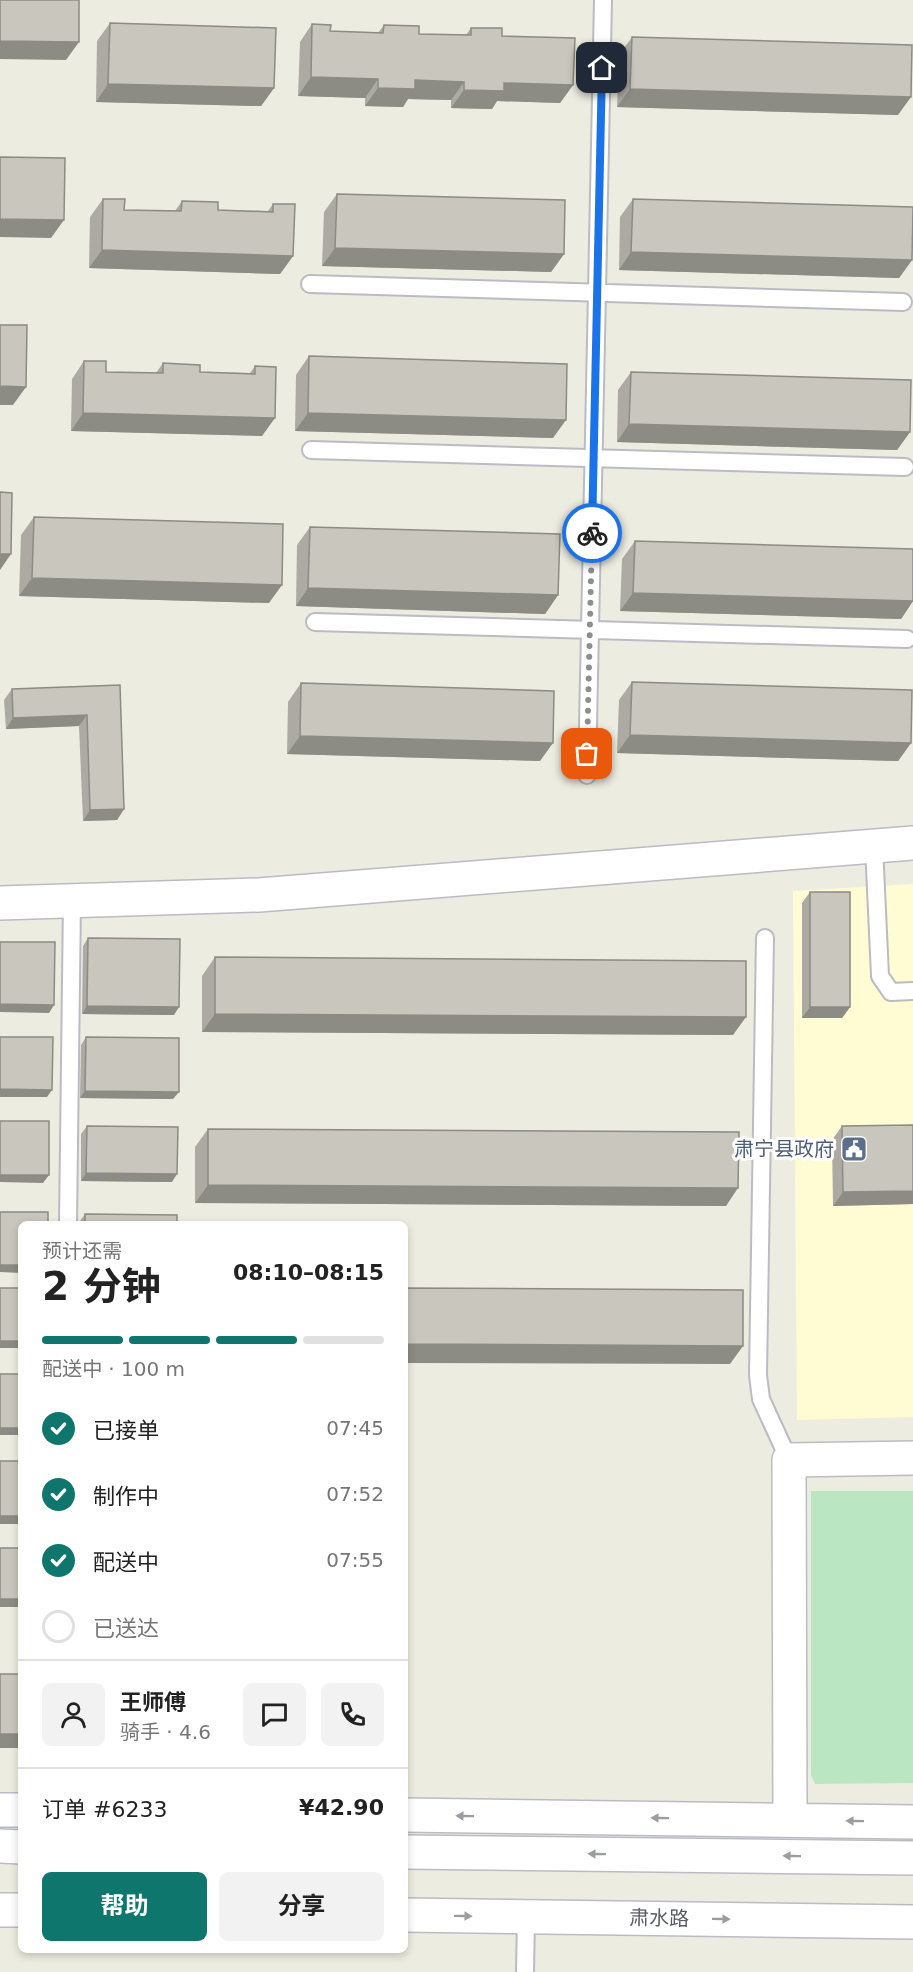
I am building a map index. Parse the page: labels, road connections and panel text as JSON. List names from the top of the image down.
{
  "streets": {
    "street": ["肃水路"]
  },
  "places": {
    "public building": ["肃宁县政府"]
  },
  "page": {
    "heading": ["2 分钟", "预计还需", "08:10–08:15"],
    "panel": [
      "王师傅",
      "骑手 · 4.6",
      "订单 #6233",
      "¥42.90"
    ],
    "bar": "配送中 · 100 m",
    "list": [
      ["已接单", "07:45"],
      ["制作中", "07:52"],
      ["配送中", "07:55"],
      "已送达"
    ],
    "buttons": ["帮助", "分享"]
  }
}
